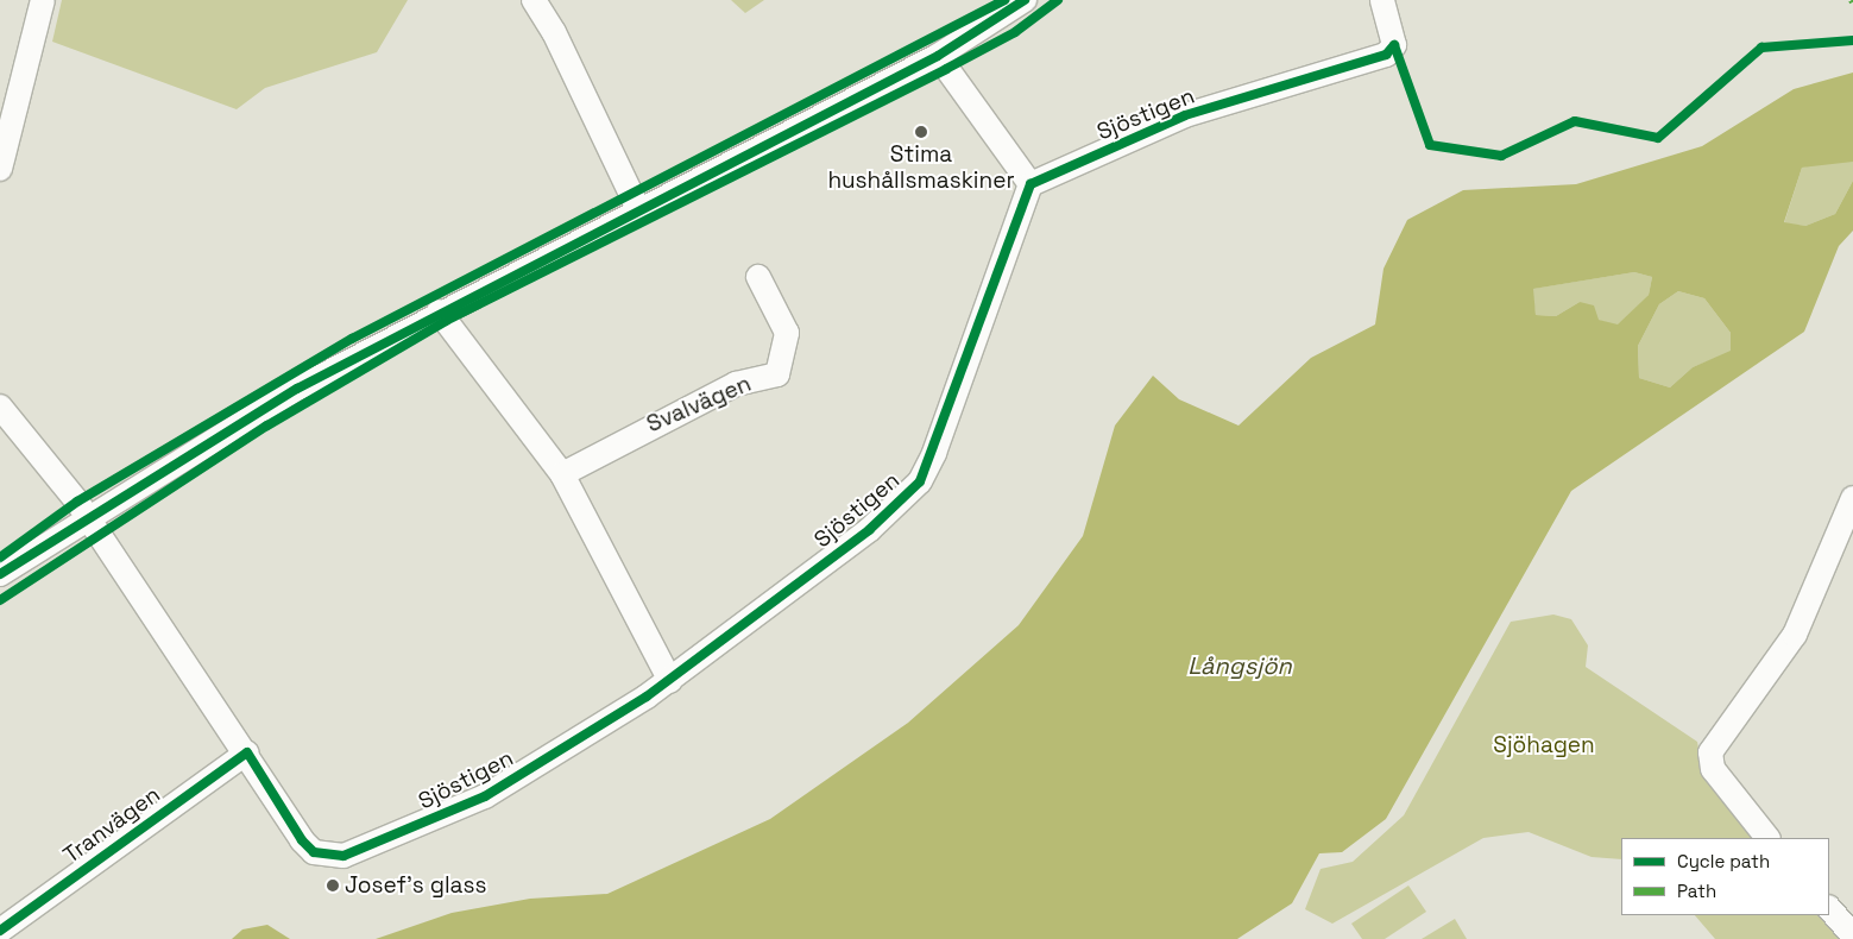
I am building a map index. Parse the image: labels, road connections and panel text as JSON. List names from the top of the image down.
{
  "streets": {
    "street": ["Sjöstigen", "Svalvägen", "Tranvägen"]
  },
  "crossings": [
    ["Sjöstigen", "Tranvägen"]
  ],
  "water": ["Långsjön"],
  "parks": ["Sjöhagen"],
  "places": ["Stima hushållsmaskiner", "Josef’s glass"],
  "legend": ["Cycle path", "Path"]
}
